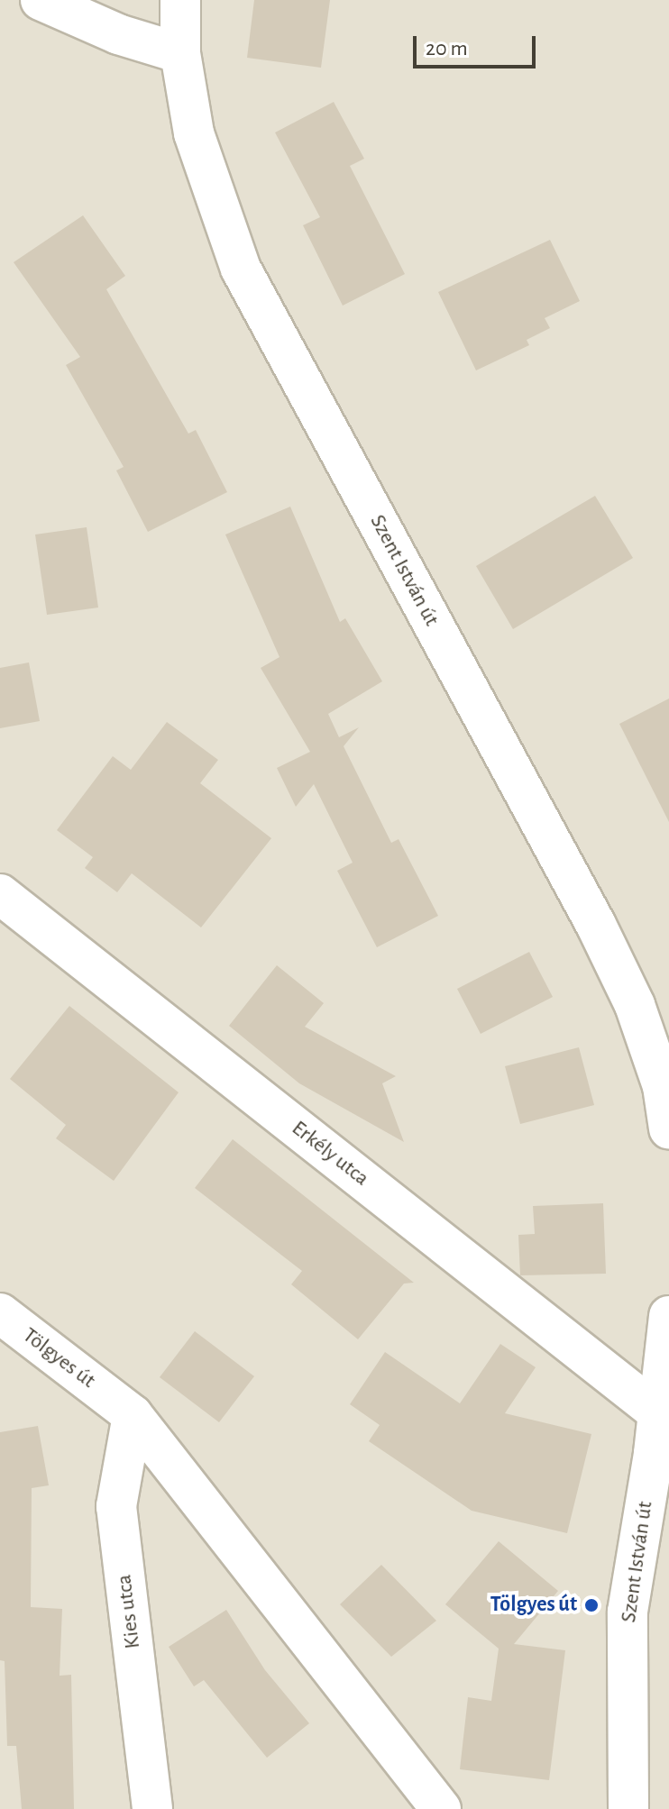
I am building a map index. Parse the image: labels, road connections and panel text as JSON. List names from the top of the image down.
{
  "streets": {
    "street": [
      "Szent István út",
      "Erkély utca",
      "Tölgyes út",
      "Kies utca"
    ]
  },
  "crossings": [
    ["Szent István út", "Erkély utca"],
    ["Tölgyes út", "Kies utca"]
  ],
  "places": ["Tölgyes út"],
  "scale_bar": "20 m"
}
